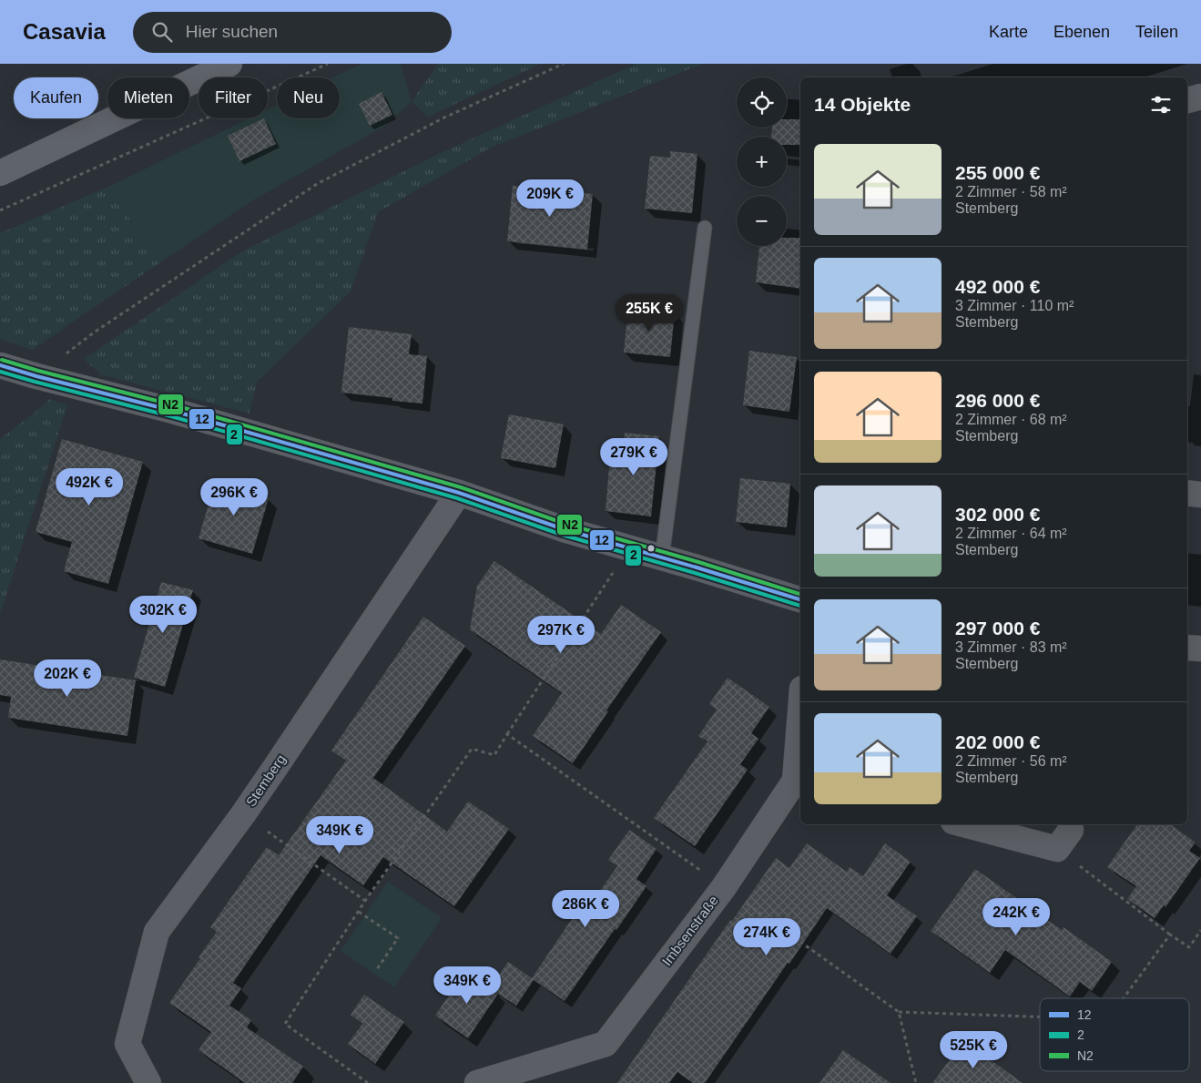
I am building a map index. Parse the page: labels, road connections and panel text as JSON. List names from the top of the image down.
{
  "streets": {
    "street": ["Stemberg", "Imbsenstraße"]
  },
  "lines": ["transit line N2", "transit line 12", "transit line 2"],
  "legend": ["12", "2", "N2"],
  "page": {
    "header": "Casavia",
    "search": "Hier suchen",
    "nav": ["Karte", "Ebenen", "Teilen"],
    "map_buttons": ["+", "−"],
    "chip": [
      "Kaufen",
      "Mieten",
      "Filter",
      "Neu"
    ],
    "heading": "14 Objekte",
    "list": [
      {
        "name": "255 000 €",
        "note": "2 Zimmer · 58 m² · Stemberg"
      },
      {
        "name": "492 000 €",
        "note": "3 Zimmer · 110 m² · Stemberg"
      },
      {
        "name": "296 000 €",
        "note": "2 Zimmer · 68 m² · Stemberg"
      },
      {
        "name": "302 000 €",
        "note": "2 Zimmer · 64 m² · Stemberg"
      },
      {
        "name": "297 000 €",
        "note": "3 Zimmer · 83 m² · Stemberg"
      },
      {
        "name": "202 000 €",
        "note": "2 Zimmer · 56 m² · Stemberg"
      }
    ],
    "price": [
      "209K €",
      "255K €",
      "279K €",
      "492K €",
      "296K €",
      "302K €",
      "297K €",
      "202K €",
      "349K €",
      "286K €",
      "242K €",
      "274K €",
      "349K €",
      "525K €"
    ]
  }
}
